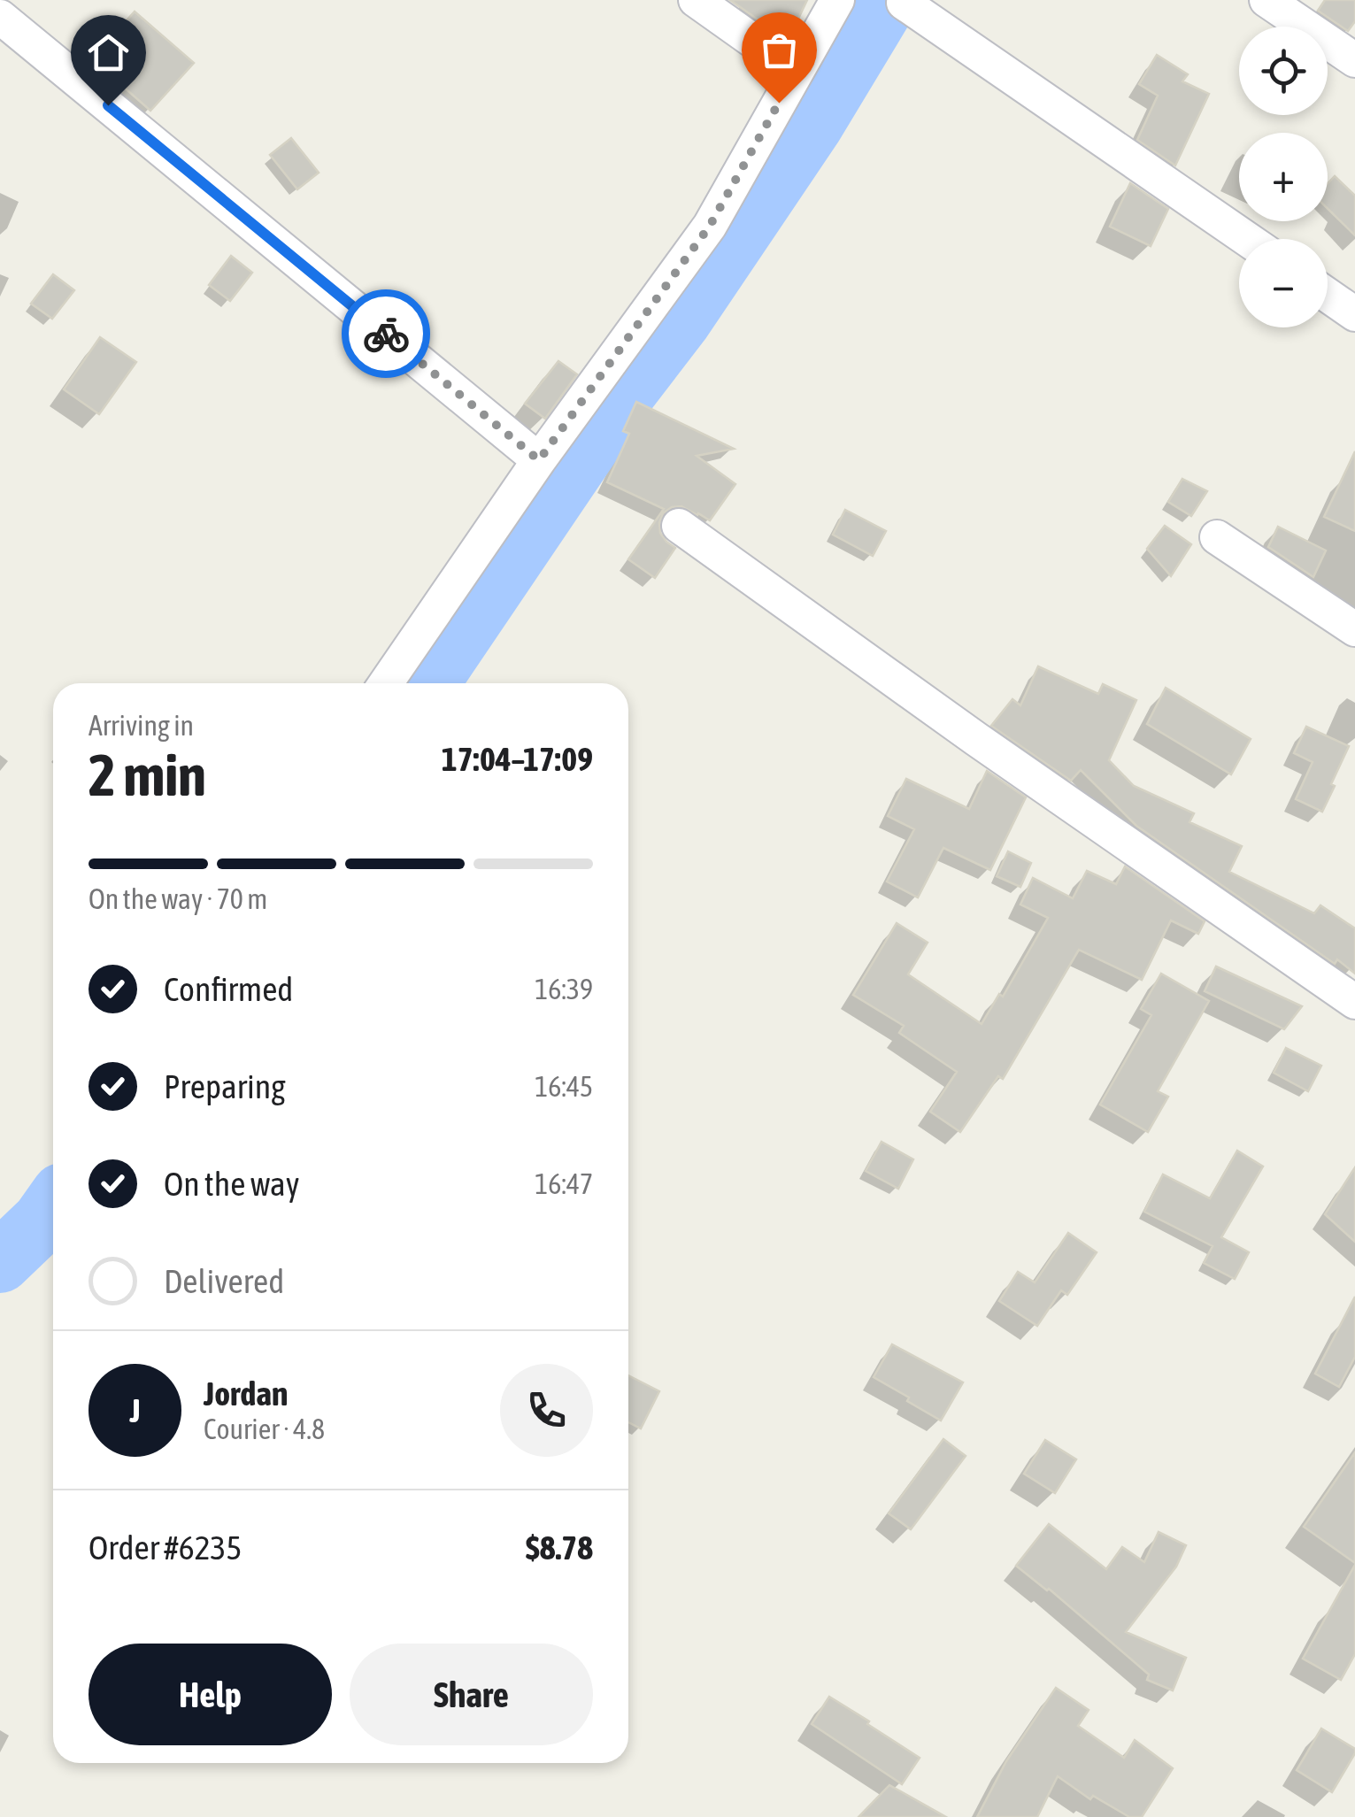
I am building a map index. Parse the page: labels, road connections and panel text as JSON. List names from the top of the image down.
{
  "page": {
    "map_buttons": ["+", "−"],
    "heading": ["2 min", "Arriving in", "17:04–17:09"],
    "panel": [
      "Jordan",
      "Courier · 4.8",
      "Order #6235",
      "$8.78"
    ],
    "bar": "On the way · 70 m",
    "list": [
      ["Confirmed", "16:39"],
      ["Preparing", "16:45"],
      ["On the way", "16:47"],
      "Delivered"
    ],
    "round": "J",
    "buttons": ["Help", "Share"]
  }
}
